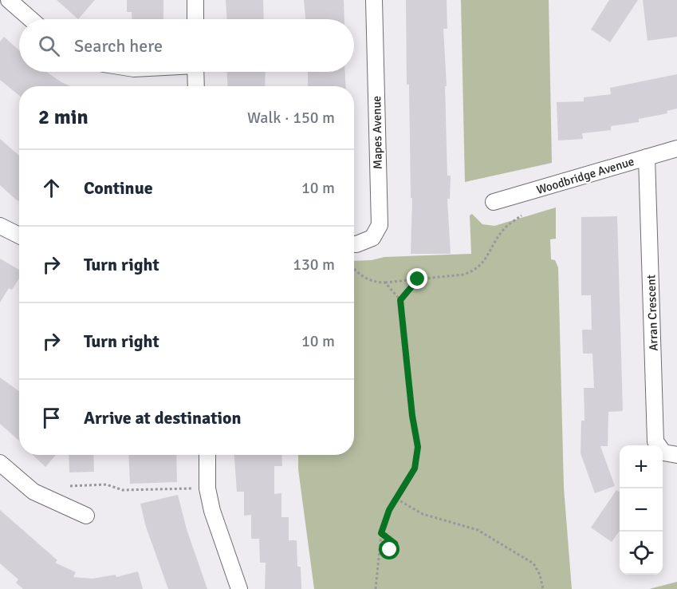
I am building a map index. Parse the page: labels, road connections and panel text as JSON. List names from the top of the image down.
{
  "streets": {
    "street": ["Mapes Avenue", "Woodbridge Avenue", "Arran Crescent"]
  },
  "crossings": [
    ["Woodbridge Avenue", "Arran Crescent"]
  ],
  "page": {
    "search": "Search here",
    "heading": ["2 min", "Walk · 150 m"],
    "list": [
      ["Continue", "10 m"],
      ["Turn right", "130 m"],
      ["Turn right", "10 m"],
      "Arrive at destination"
    ],
    "map_buttons": ["+", "−"]
  }
}
